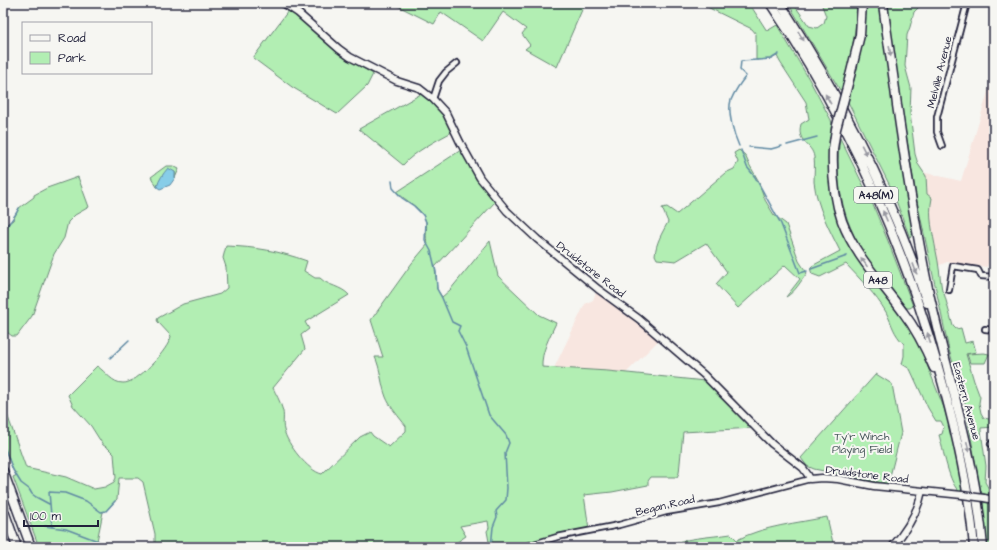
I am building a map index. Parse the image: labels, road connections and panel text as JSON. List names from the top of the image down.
{
  "streets": {
    "highway": ["A48(M)", "A48", "Eastern Avenue"],
    "street": ["Melville Avenue", "Druidstone Road", "Began Road"]
  },
  "crossings": [
    ["A48(M)", "A48"],
    ["A48(M)", "Eastern Avenue"],
    ["Druidstone Road", "Began Road"],
    ["A48", "Eastern Avenue"]
  ],
  "parks": ["Ty'r Winch Playing Field"],
  "legend": ["Road", "Park"],
  "scale_bar": "100 m"
}
